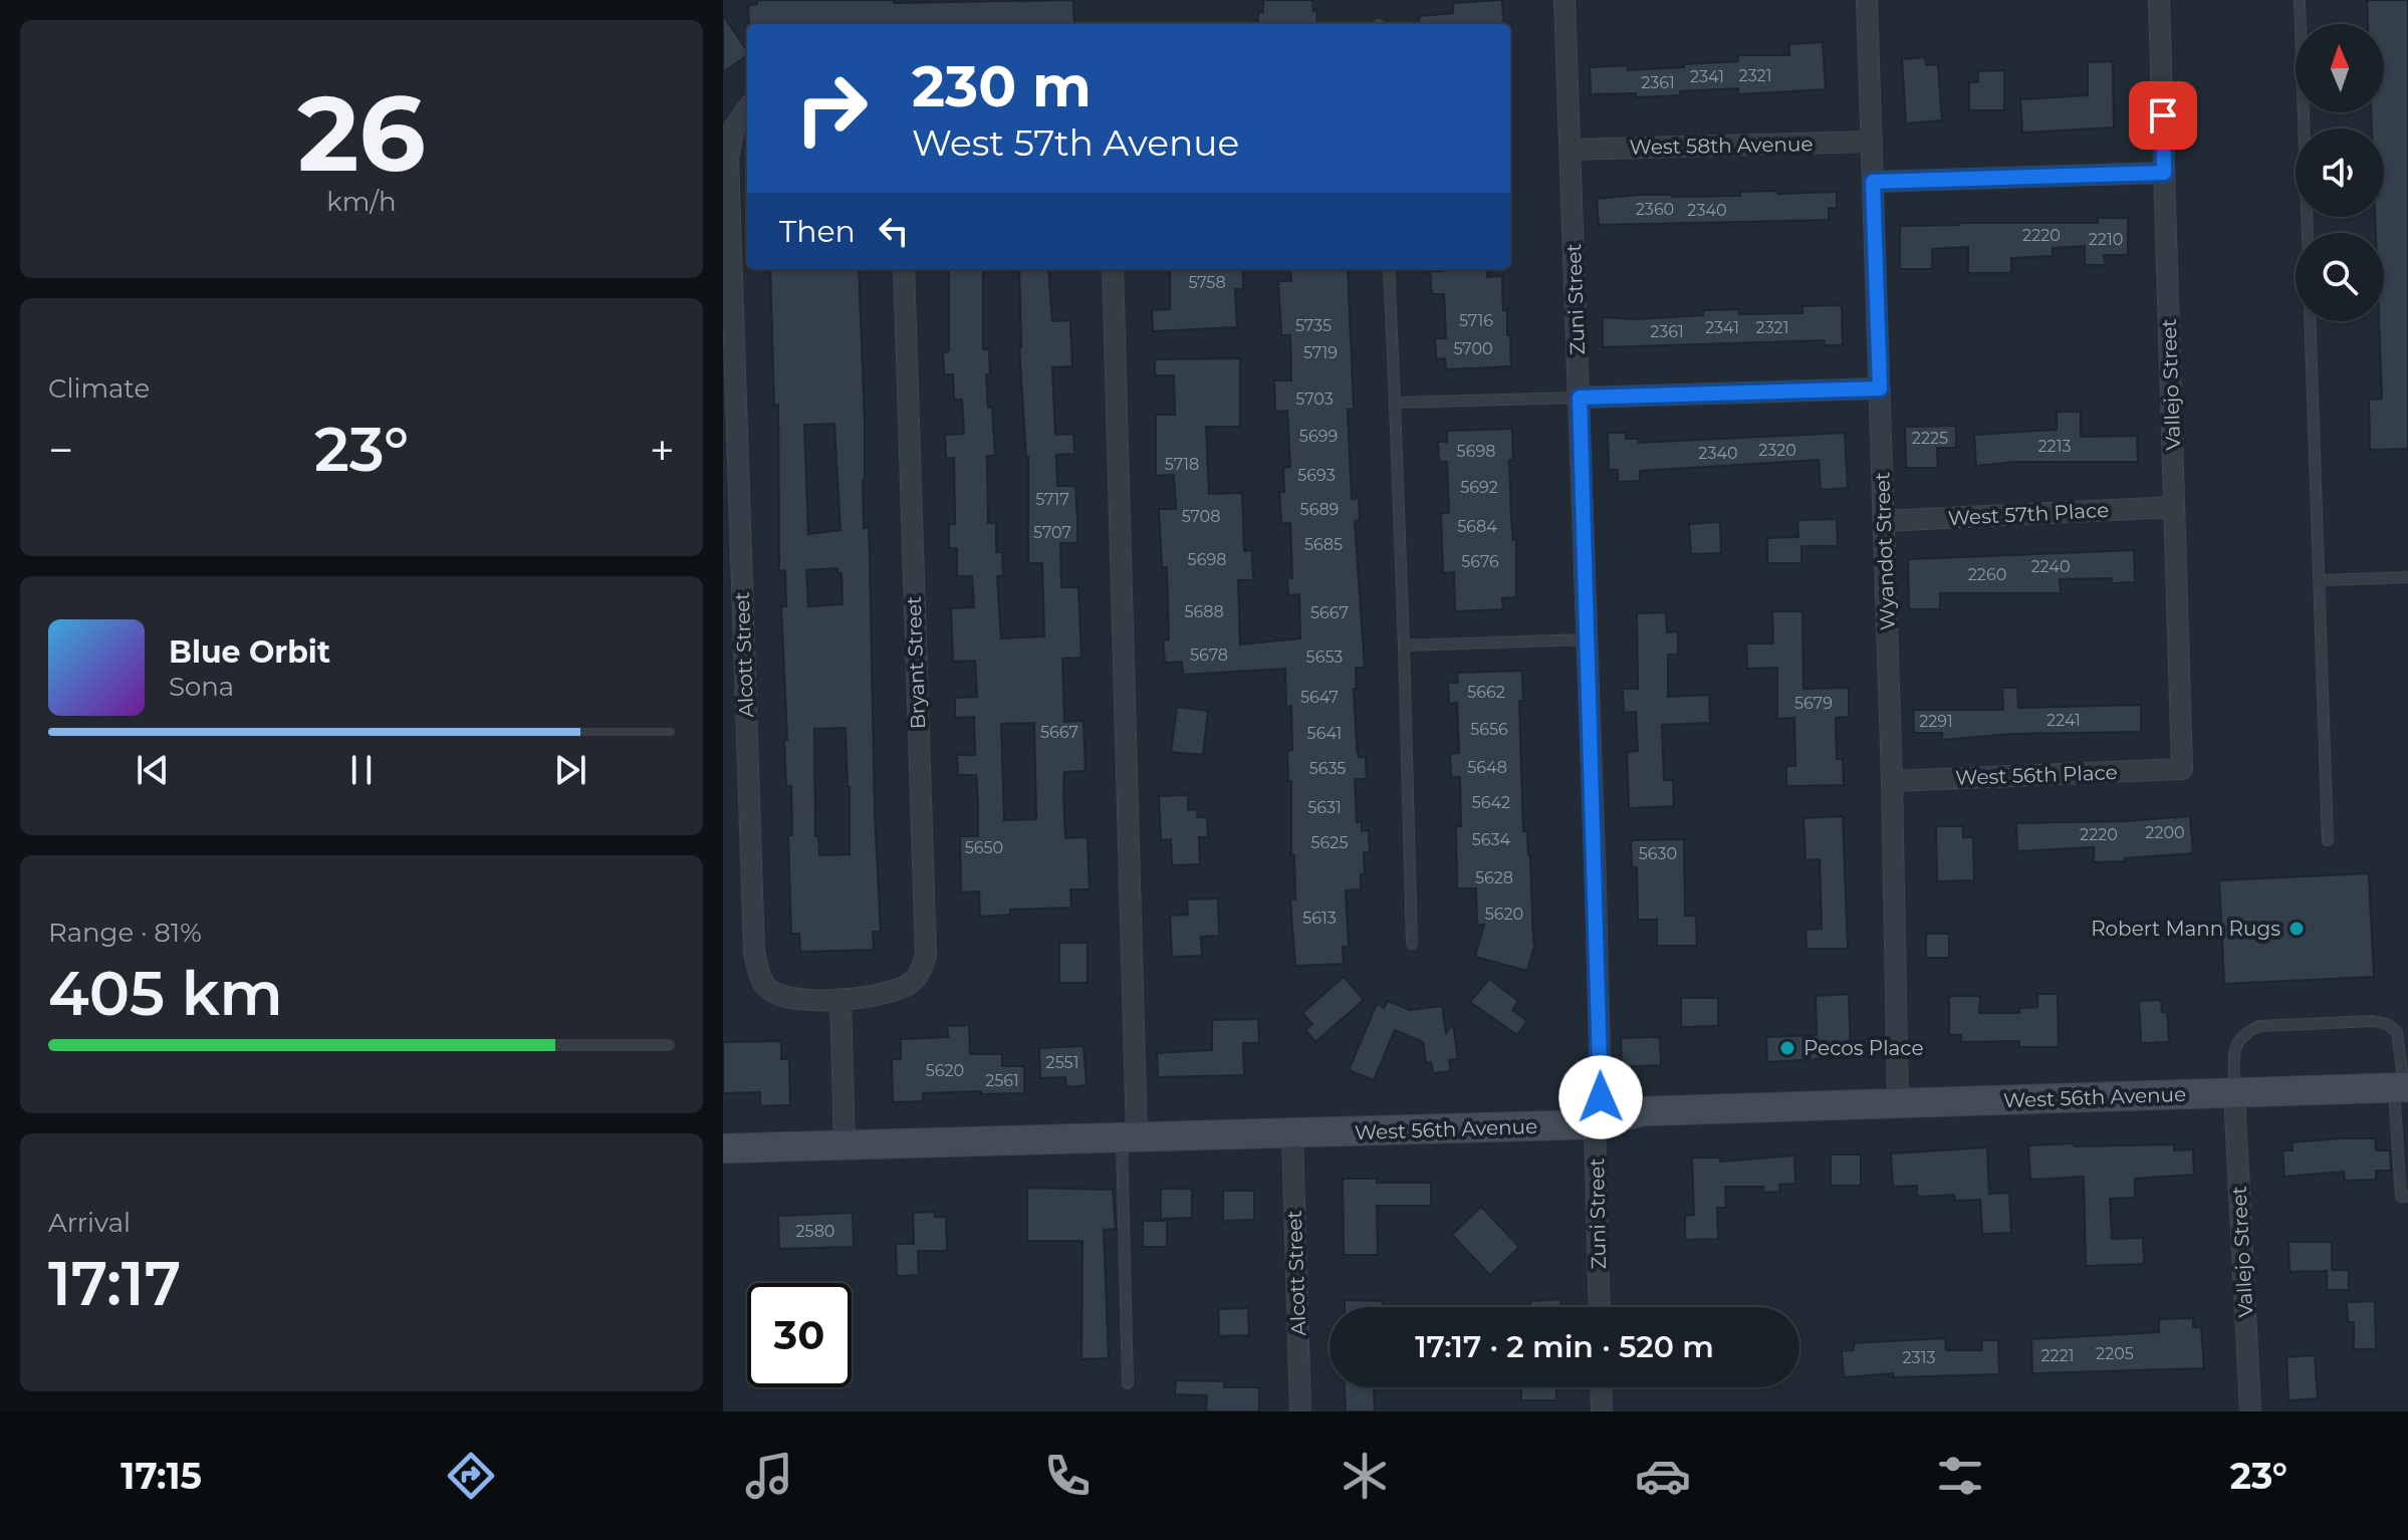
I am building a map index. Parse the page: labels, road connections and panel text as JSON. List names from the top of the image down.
{
  "streets": {
    "street": [
      "West 58th Avenue",
      "Zuni Street",
      "Vallejo Street",
      "West 57th Place",
      "Wyandot Street",
      "Alcott Street",
      "Bryant Street",
      "West 56th Place",
      "West 56th Avenue"
    ]
  },
  "crossings": [
    ["West 58th Avenue", "Zuni Street"],
    ["West 58th Avenue", "Wyandot Street"],
    ["Zuni Street", "West 56th Avenue"],
    ["Vallejo Street", "West 57th Place"],
    ["Vallejo Street", "West 56th Place"],
    ["Vallejo Street", "West 56th Avenue"],
    ["West 57th Place", "Wyandot Street"],
    ["Wyandot Street", "West 56th Place"],
    ["Wyandot Street", "West 56th Avenue"],
    ["Alcott Street", "Bryant Street"],
    ["Alcott Street", "West 56th Avenue"]
  ],
  "places": ["Robert Mann Rugs", "Pecos Place"],
  "house_numbers": [
    "2321",
    "2341",
    "2361",
    "2360",
    "2340",
    "2220",
    "2210",
    "5758",
    "5716",
    "5735",
    "2341",
    "2321",
    "2361",
    "5700",
    "5719",
    "5703",
    "5699",
    "2225",
    "2213",
    "2320",
    "5698",
    "2340",
    "5718",
    "5693",
    "5692",
    "5717",
    "5689",
    "5708",
    "5684",
    "5707",
    "5685",
    "5698",
    "5676",
    "2240",
    "2260",
    "5688",
    "5667",
    "5678",
    "5653",
    "5662",
    "5647",
    "5679",
    "2241",
    "2291",
    "5656",
    "5667",
    "5641",
    "5648",
    "5635",
    "5642",
    "5631",
    "2200",
    "2220",
    "5634",
    "5625",
    "5650",
    "5630",
    "5628",
    "5620",
    "5613",
    "2551",
    "5620",
    "2561",
    "2580",
    "2205",
    "2221",
    "2313"
  ],
  "north": "top",
  "page": {
    "tile": [
      ["26", "km/h"],
      "Climate",
      ["Range · 81%", "405 km"],
      ["Arrival", "17:17"]
    ],
    "turn": ["230 m", "West 57th Avenue"],
    "then": "Then",
    "heat": ["−", "23°", "+"],
    "song": ["Blue Orbit", "Sona"],
    "limit": "30",
    "trip": "17:17 · 2 min · 520 m",
    "tabs": ["17:15", "23°"]
  }
}
